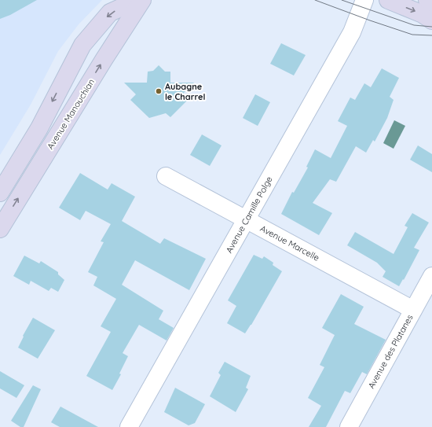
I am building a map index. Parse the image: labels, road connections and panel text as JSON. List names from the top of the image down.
{
  "streets": {
    "main road": ["Avenue Manouchian"],
    "street": ["Avenue Camille Polge", "Avenue Marcelle", "Avenue des Platanes"]
  },
  "crossings": [
    ["Avenue Camille Polge", "Avenue Marcelle"],
    ["Avenue Marcelle", "Avenue des Platanes"]
  ],
  "places": ["Aubagne le Charrel"]
}
